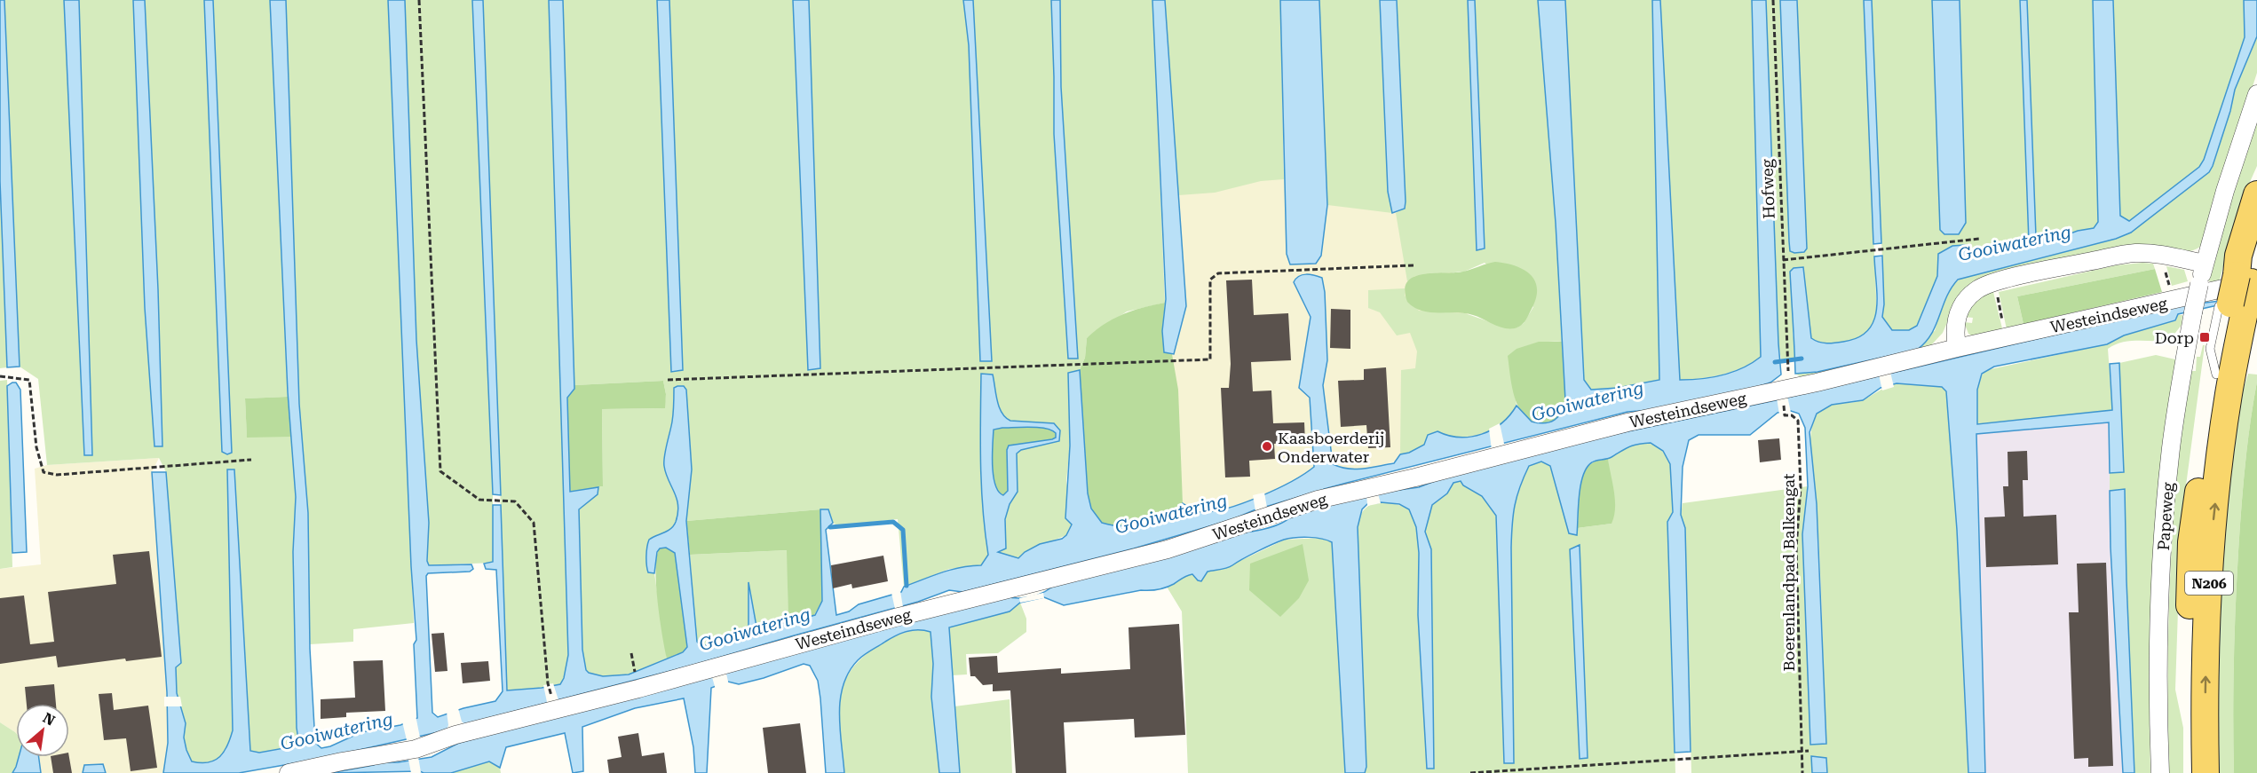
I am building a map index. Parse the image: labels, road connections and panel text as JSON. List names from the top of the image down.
{
  "streets": {
    "main road": ["N206"],
    "street": ["Westeindseweg", "Papeweg"],
    "path": ["Hofweg", "Boerenlandpad Balkengat"]
  },
  "crossings": [
    ["Westeindseweg", "N206"]
  ],
  "water": ["Gooiwatering"],
  "places": {
    "transit": ["Dorp"],
    "other": ["Kaasboerderij Onderwater"]
  },
  "north": "top right"
}
